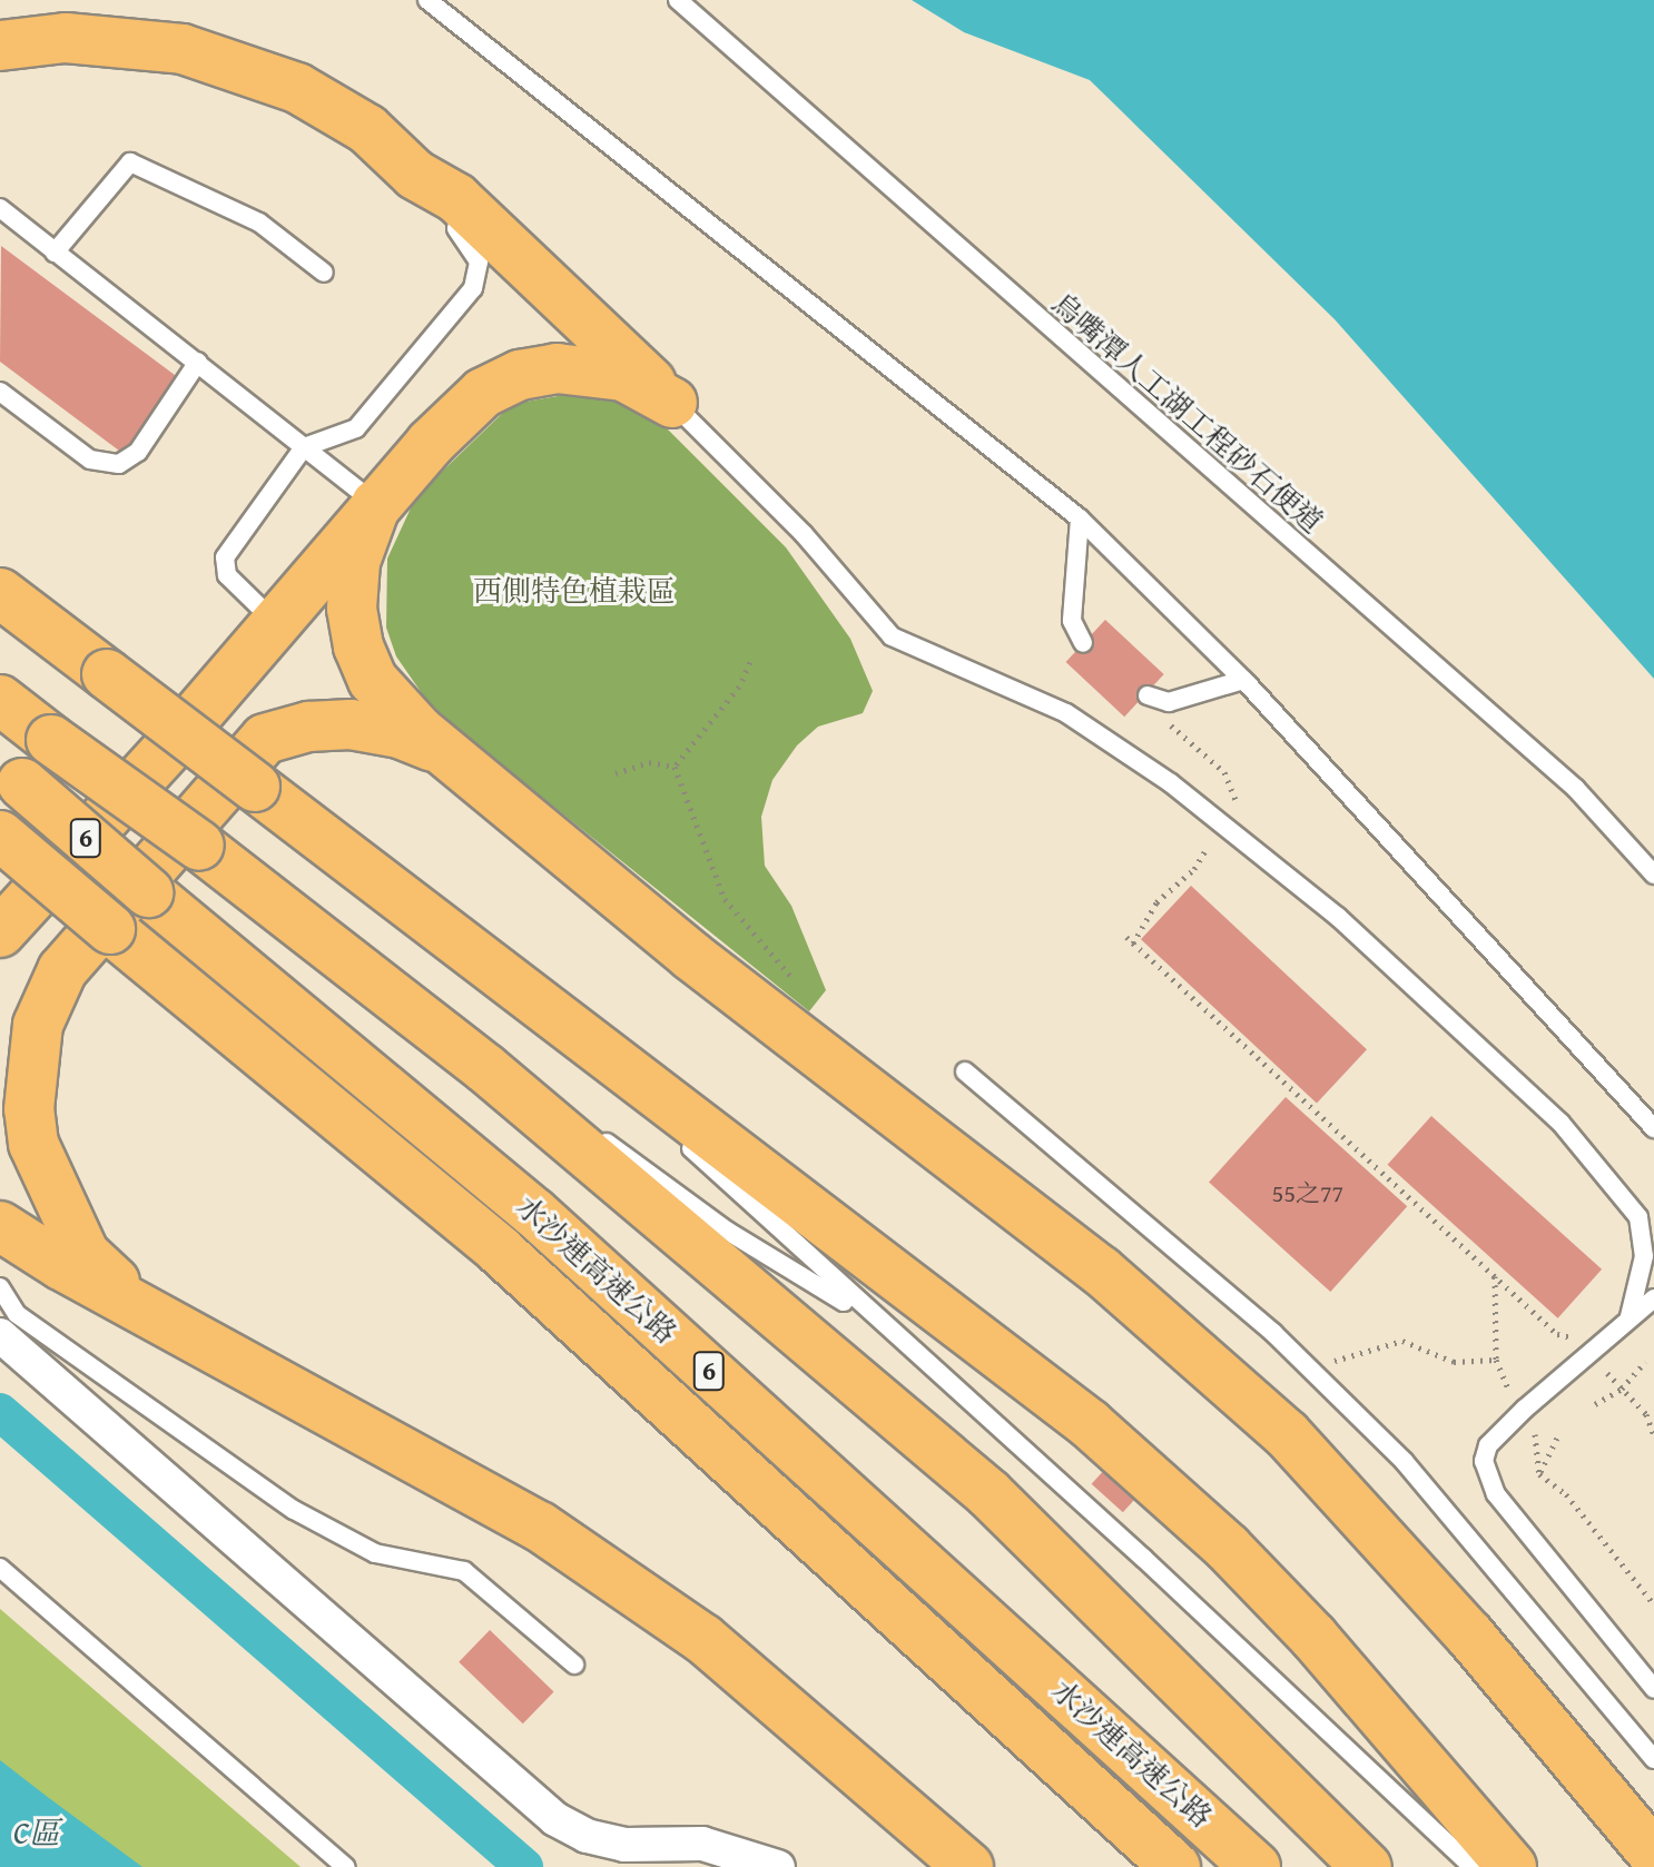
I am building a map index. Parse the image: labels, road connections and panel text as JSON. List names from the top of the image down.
{
  "streets": {
    "highway": ["6", "水沙連高速公路"],
    "lane": ["烏嘴潭人工湖工程砂石便道"]
  },
  "water": ["C區"],
  "parks": ["西側特色植栽區"],
  "house_numbers": ["55之77"]
}
